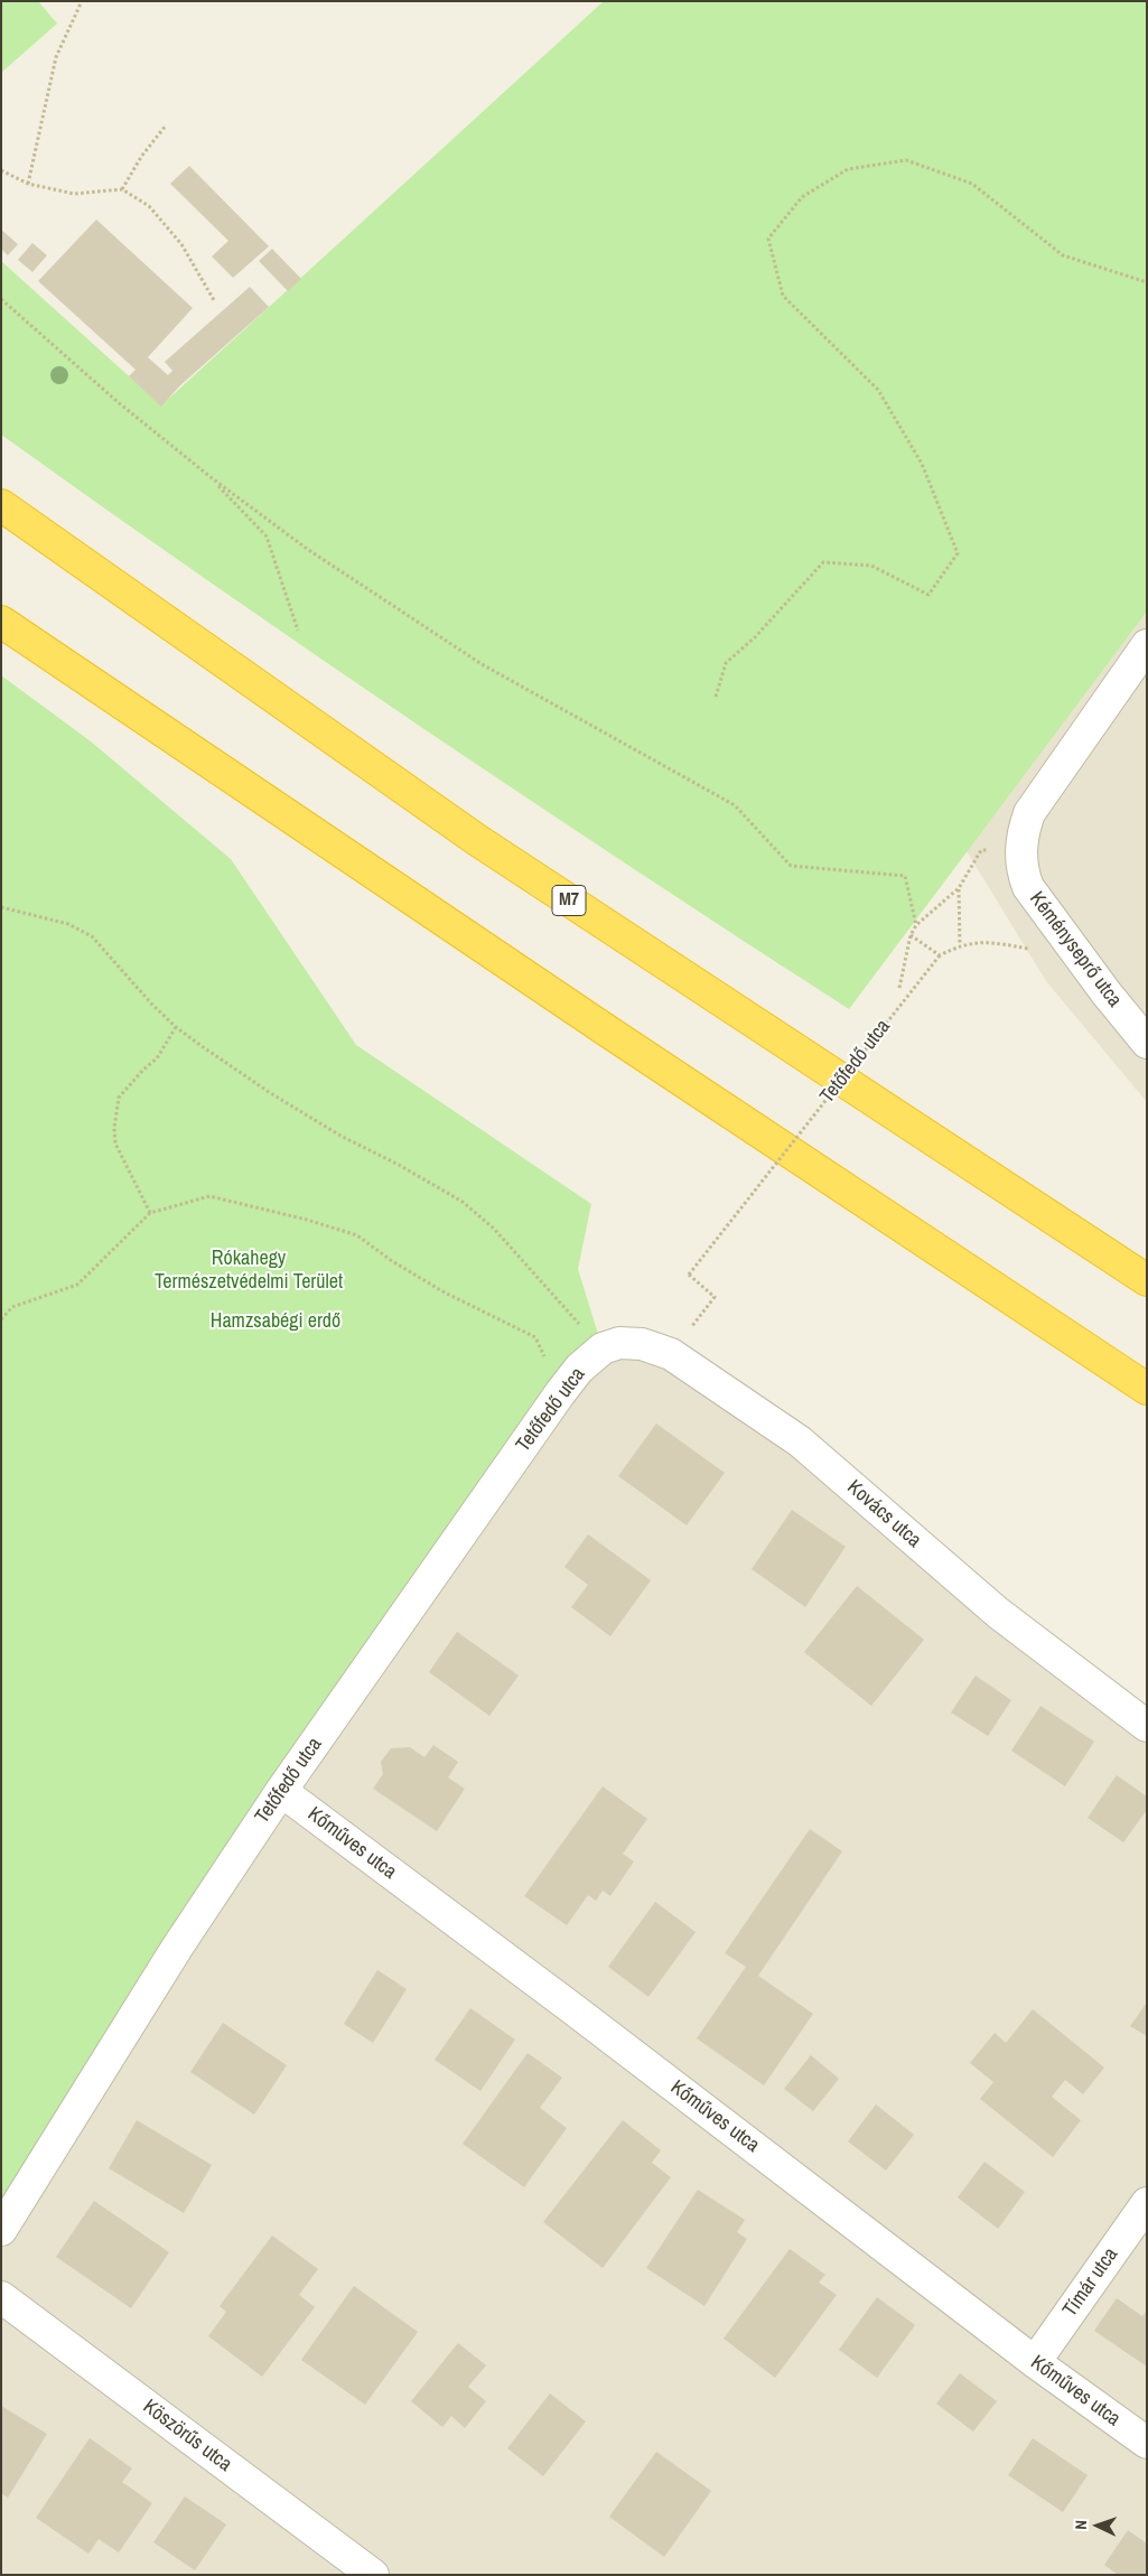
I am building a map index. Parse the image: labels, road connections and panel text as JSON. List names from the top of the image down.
{
  "streets": {
    "highway": ["M7"],
    "street": [
      "Kéményseprő utca",
      "Tetőfedő utca",
      "Kovács utca",
      "Kőműves utca",
      "Tímár utca",
      "Köszörűs utca"
    ]
  },
  "crossings": [
    ["Tetőfedő utca", "Kovács utca"],
    ["Tetőfedő utca", "Kőműves utca"],
    ["Kőműves utca", "Tímár utca"]
  ],
  "parks": ["Rókahegy Természetvédelmi Terület", "Hamzsabégi erdő"],
  "north": "left"
}
